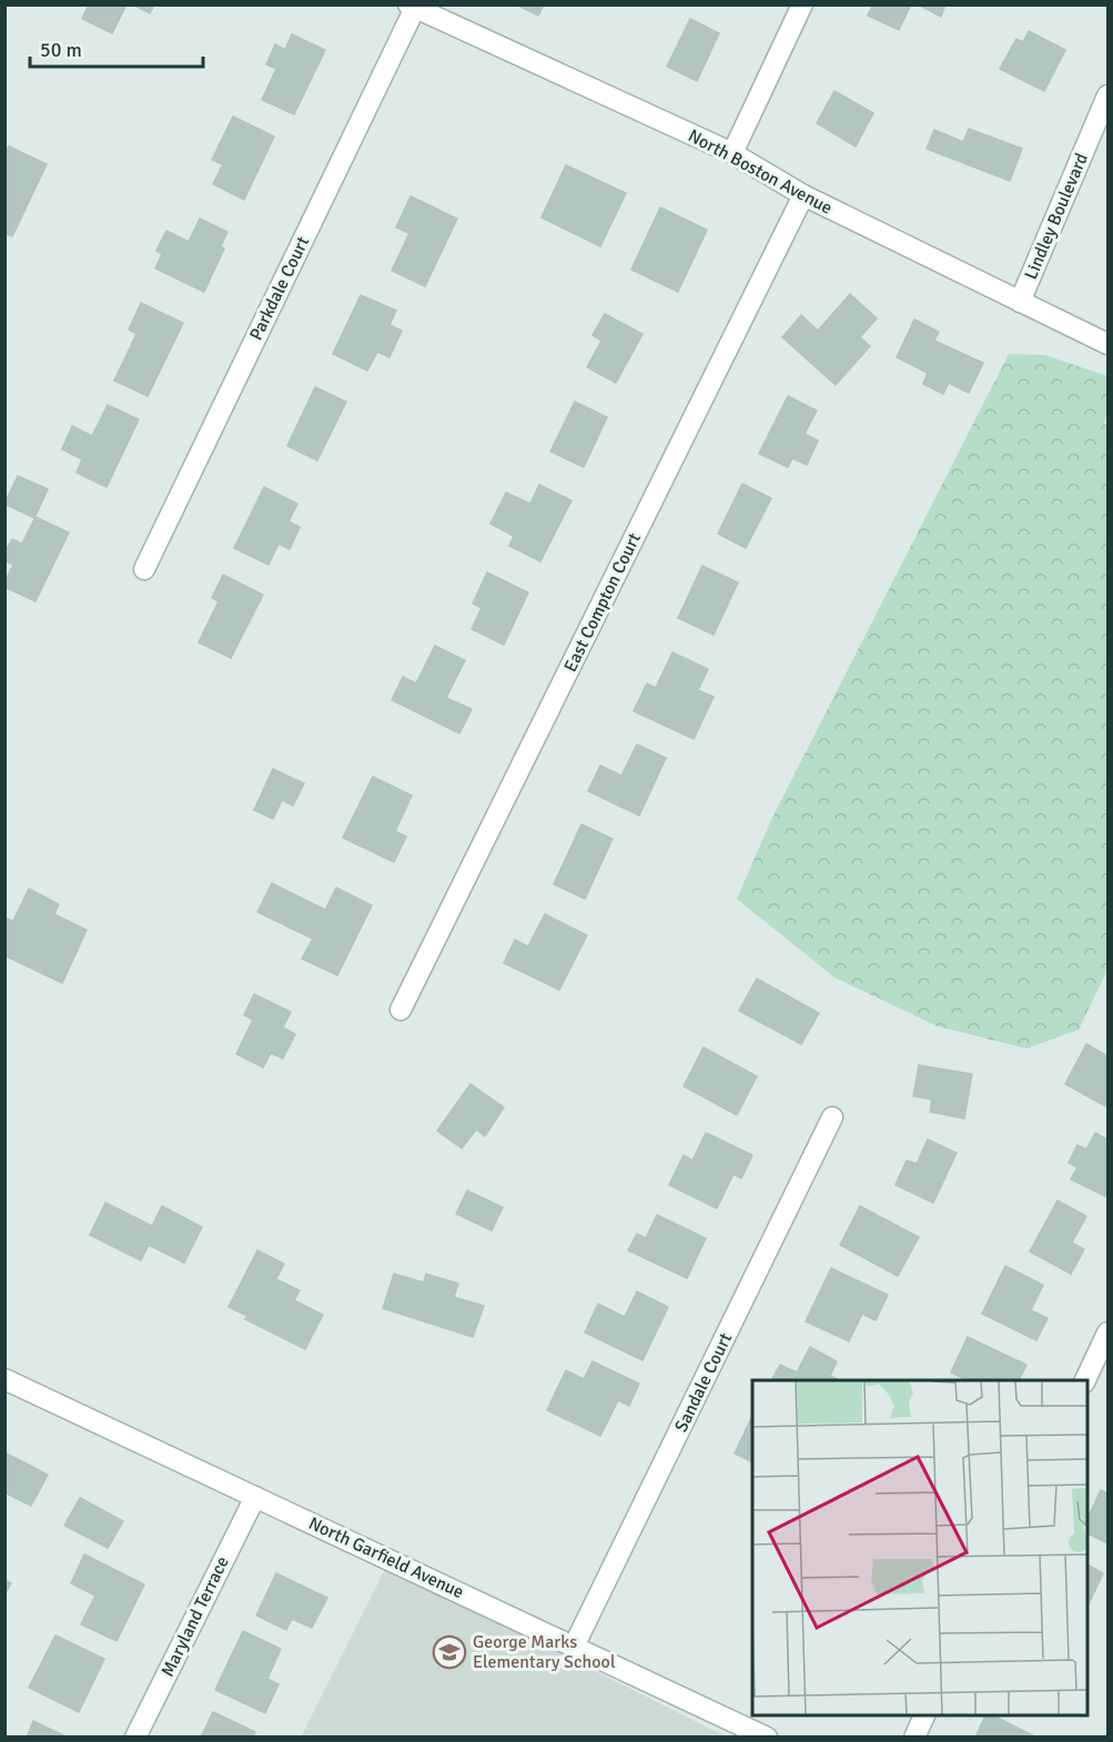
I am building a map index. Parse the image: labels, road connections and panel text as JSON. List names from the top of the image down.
{
  "streets": {
    "street": [
      "North Boston Avenue",
      "Lindley Boulevard",
      "Parkdale Court",
      "East Compton Court",
      "Sandale Court",
      "North Garfield Avenue",
      "Maryland Terrace"
    ]
  },
  "crossings": [
    ["North Boston Avenue", "Lindley Boulevard"],
    ["North Boston Avenue", "Parkdale Court"],
    ["North Boston Avenue", "East Compton Court"],
    ["Sandale Court", "North Garfield Avenue"],
    ["North Garfield Avenue", "Maryland Terrace"]
  ],
  "places": {
    "school or university": ["George Marks Elementary School"]
  },
  "scale_bar": "50 m"
}
